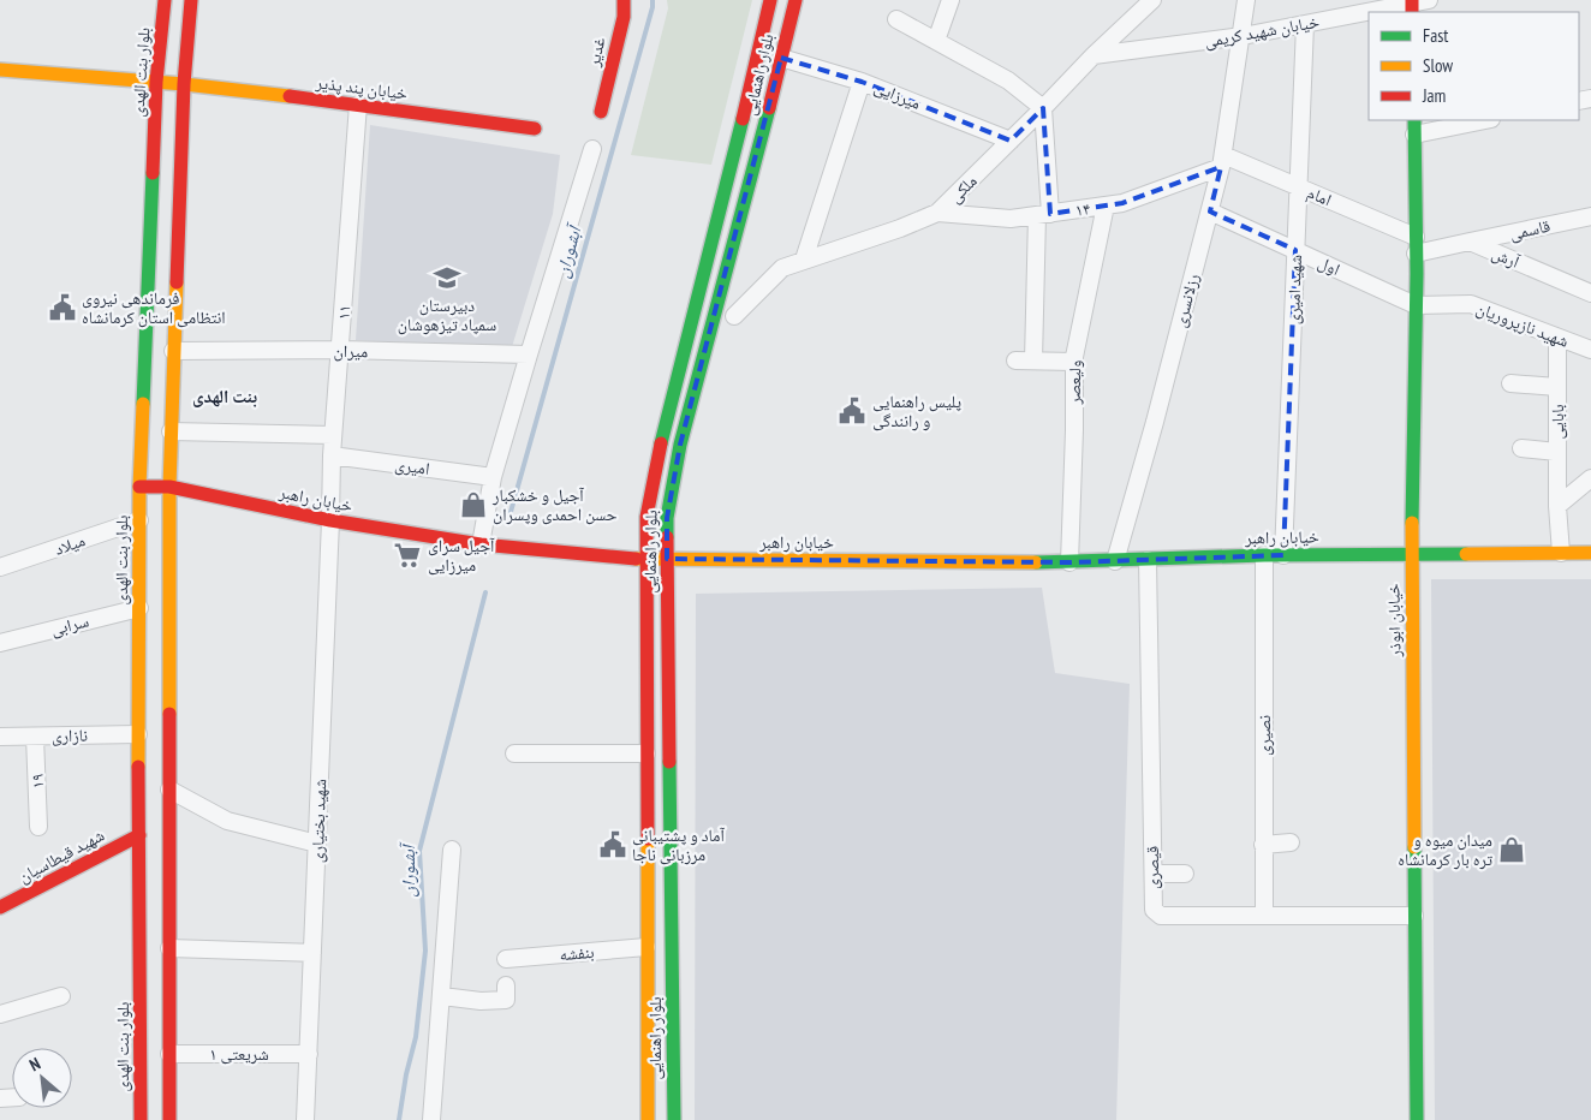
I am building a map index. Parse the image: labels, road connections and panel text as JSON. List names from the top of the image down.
{
  "streets": {
    "main road": [
      "غدیر",
      "بلوار بنت الهدی",
      "بلوار راهنمایی",
      "خیابان پند پذیر",
      "خیابان راهبر",
      "خیابان ابوذر",
      "شهید قیطاسیان"
    ],
    "street": [
      "خیابان شهید کریمی",
      "میرزایی",
      "ملکی",
      "امام",
      "۱۴",
      "قاسمی",
      "آرش",
      "اول",
      "شهید امیری",
      "رزلانسری",
      "۱۱",
      "شهید نازپروریان",
      "میران",
      "ولیعصر",
      "بابایی",
      "امیری",
      "میلاد",
      "سرابی",
      "نازاری",
      "نصیری",
      "۱۹",
      "شهید بختیاری",
      "قیصری",
      "بنفشه",
      "شریعتی ۱"
    ]
  },
  "crossings": [
    ["خیابان شهید کریمی", "ملکی"],
    ["خیابان شهید کریمی", "شهید امیری"],
    ["خیابان شهید کریمی", "رزلانسری"],
    ["بلوار بنت الهدی", "خیابان پند پذیر"],
    ["بلوار بنت الهدی", "میران"],
    ["بلوار بنت الهدی", "خیابان راهبر"],
    ["بلوار بنت الهدی", "میلاد"],
    ["بلوار بنت الهدی", "سرابی"],
    ["بلوار بنت الهدی", "نازاری"],
    ["بلوار بنت الهدی", "شهید قیطاسیان"],
    ["بلوار بنت الهدی", "شریعتی ۱"],
    ["بلوار راهنمایی", "میرزایی"],
    ["بلوار راهنمایی", "خیابان راهبر"],
    ["بلوار راهنمایی", "بنفشه"],
    ["خیابان پند پذیر", "۱۱"],
    ["میرزایی", "ملکی"],
    ["ملکی", "۱۴"],
    ["امام", "۱۴"],
    ["امام", "شهید امیری"],
    ["امام", "رزلانسری"],
    ["امام", "خیابان ابوذر"],
    ["۱۴", "رزلانسری"],
    ["۱۴", "ولیعصر"],
    ["قاسمی", "آرش"],
    ["اول", "شهید امیری"],
    ["اول", "رزلانسری"],
    ["اول", "شهید نازپروریان"],
    ["اول", "خیابان ابوذر"],
    ["شهید امیری", "خیابان راهبر"],
    ["رزلانسری", "خیابان راهبر"],
    ["۱۱", "میران"],
    ["۱۱", "امیری"],
    ["۱۱", "خیابان راهبر"],
    ["۱۱", "شهید بختیاری"],
    ["شهید نازپروریان", "بابایی"],
    ["شهید نازپروریان", "خیابان ابوذر"],
    ["ولیعصر", "خیابان راهبر"],
    ["خیابان راهبر", "خیابان ابوذر"],
    ["خیابان راهبر", "نصیری"],
    ["خیابان راهبر", "شهید بختیاری"],
    ["خیابان راهبر", "قیصری"],
    ["خیابان ابوذر", "قیصری"],
    ["نازاری", "۱۹"],
    ["نصیری", "قیصری"],
    ["شهید بختیاری", "شریعتی ۱"]
  ],
  "districts": ["بنت الهدی"],
  "water": ["آبشوران"],
  "places": {
    "school or university": ["دبیرستان سمپاد تیزهوشان"],
    "public building": ["فرماندهی نیروی انتظامی استان کرمانشاه", "پلیس راهنمایی و رانندگی", "آماد و پشتیبانی مرزبانی ناجا"],
    "shop": ["آجیل و خشکبار حسن احمدی وپسران", "میدان میوه و تره بار کرمانشاه"],
    "supermarket": ["آجیل سرای میرزایی"]
  },
  "legend": ["Fast", "Slow", "Jam"],
  "north": "top left"
}
